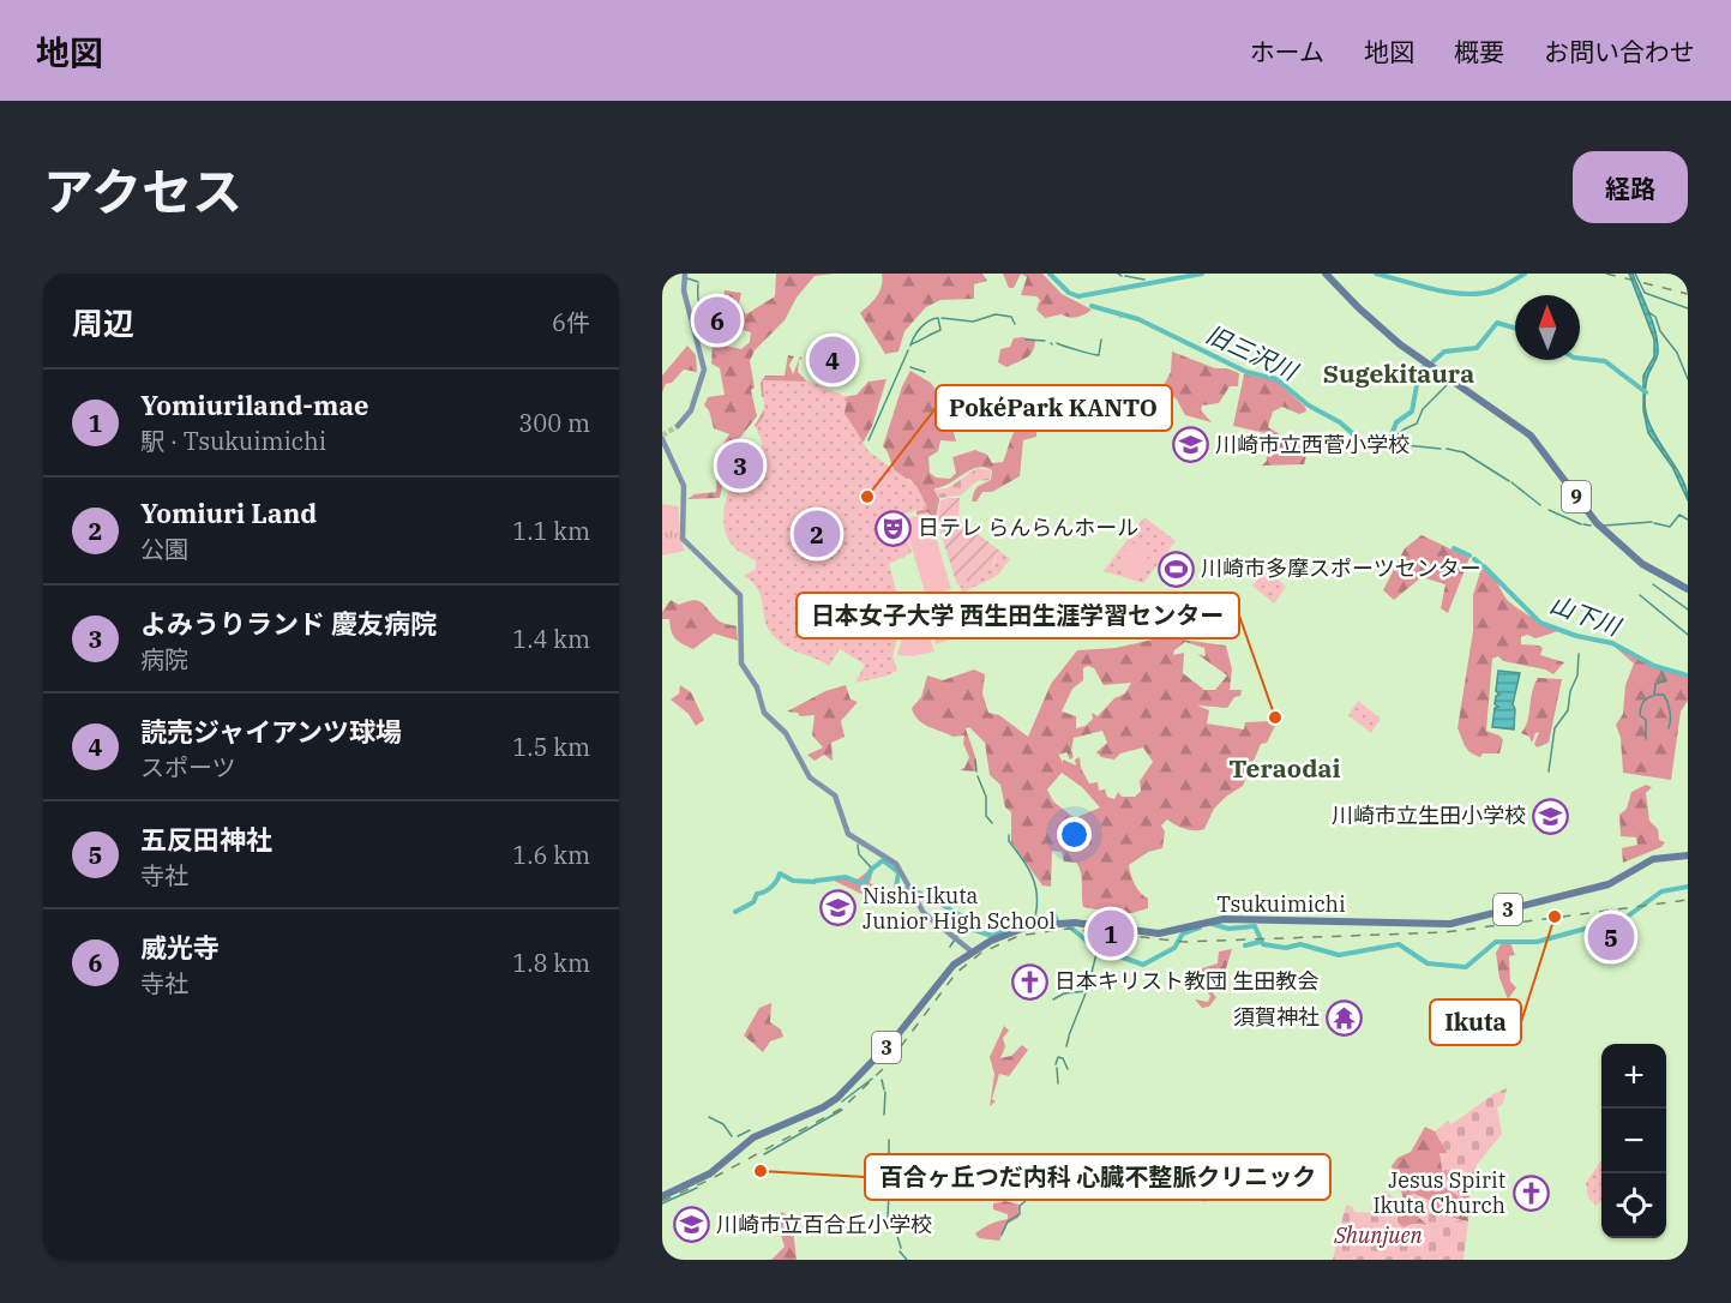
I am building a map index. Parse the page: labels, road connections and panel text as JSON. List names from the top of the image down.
{
  "streets": {
    "main road": ["9", "Tsukuimichi", "3"]
  },
  "districts": ["Sugekitaura", "Teraodai"],
  "water": ["旧三沢川", "山下川"],
  "parks": ["Shunjuen"],
  "places": {
    "school or university": [
      "川崎市立西菅小学校",
      "川崎市立生田小学校",
      "Nishi-Ikuta Junior High School",
      "川崎市立百合丘小学校"
    ],
    "other": [
      "PokéPark KANTO",
      "日本女子大学 西生田生涯学習センター",
      "Ikuta",
      "百合ヶ丘つだ内科 心臓不整脈クリニック"
    ],
    "theatre": ["日テレ らんらんホール"],
    "sports": ["川崎市多摩スポーツセンター"],
    "church": ["日本キリスト教団 生田教会", "Jesus Spirit Ikuta Church"],
    "temple": ["須賀神社"]
  },
  "north": "top",
  "page": {
    "header": "地図",
    "nav": [
      "ホーム",
      "地図",
      "概要",
      "お問い合わせ"
    ],
    "title": "アクセス",
    "buttons": "経路",
    "heading": ["周辺", "6件"],
    "pins": [
      "6",
      "4",
      "3",
      "2",
      "1",
      "5"
    ],
    "list": [
      {
        "mark": "1",
        "name": "Yomiuriland-mae",
        "note": "駅 · Tsukuimichi",
        "value": "300 m"
      },
      {
        "mark": "2",
        "name": "Yomiuri Land",
        "note": "公園",
        "value": "1.1 km"
      },
      {
        "mark": "3",
        "name": "よみうりランド 慶友病院",
        "note": "病院",
        "value": "1.4 km"
      },
      {
        "mark": "4",
        "name": "読売ジャイアンツ球場",
        "note": "スポーツ",
        "value": "1.5 km"
      },
      {
        "mark": "5",
        "name": "五反田神社",
        "note": "寺社",
        "value": "1.6 km"
      },
      {
        "mark": "6",
        "name": "威光寺",
        "note": "寺社",
        "value": "1.8 km"
      }
    ],
    "map_buttons": ["+", "−"]
  }
}
